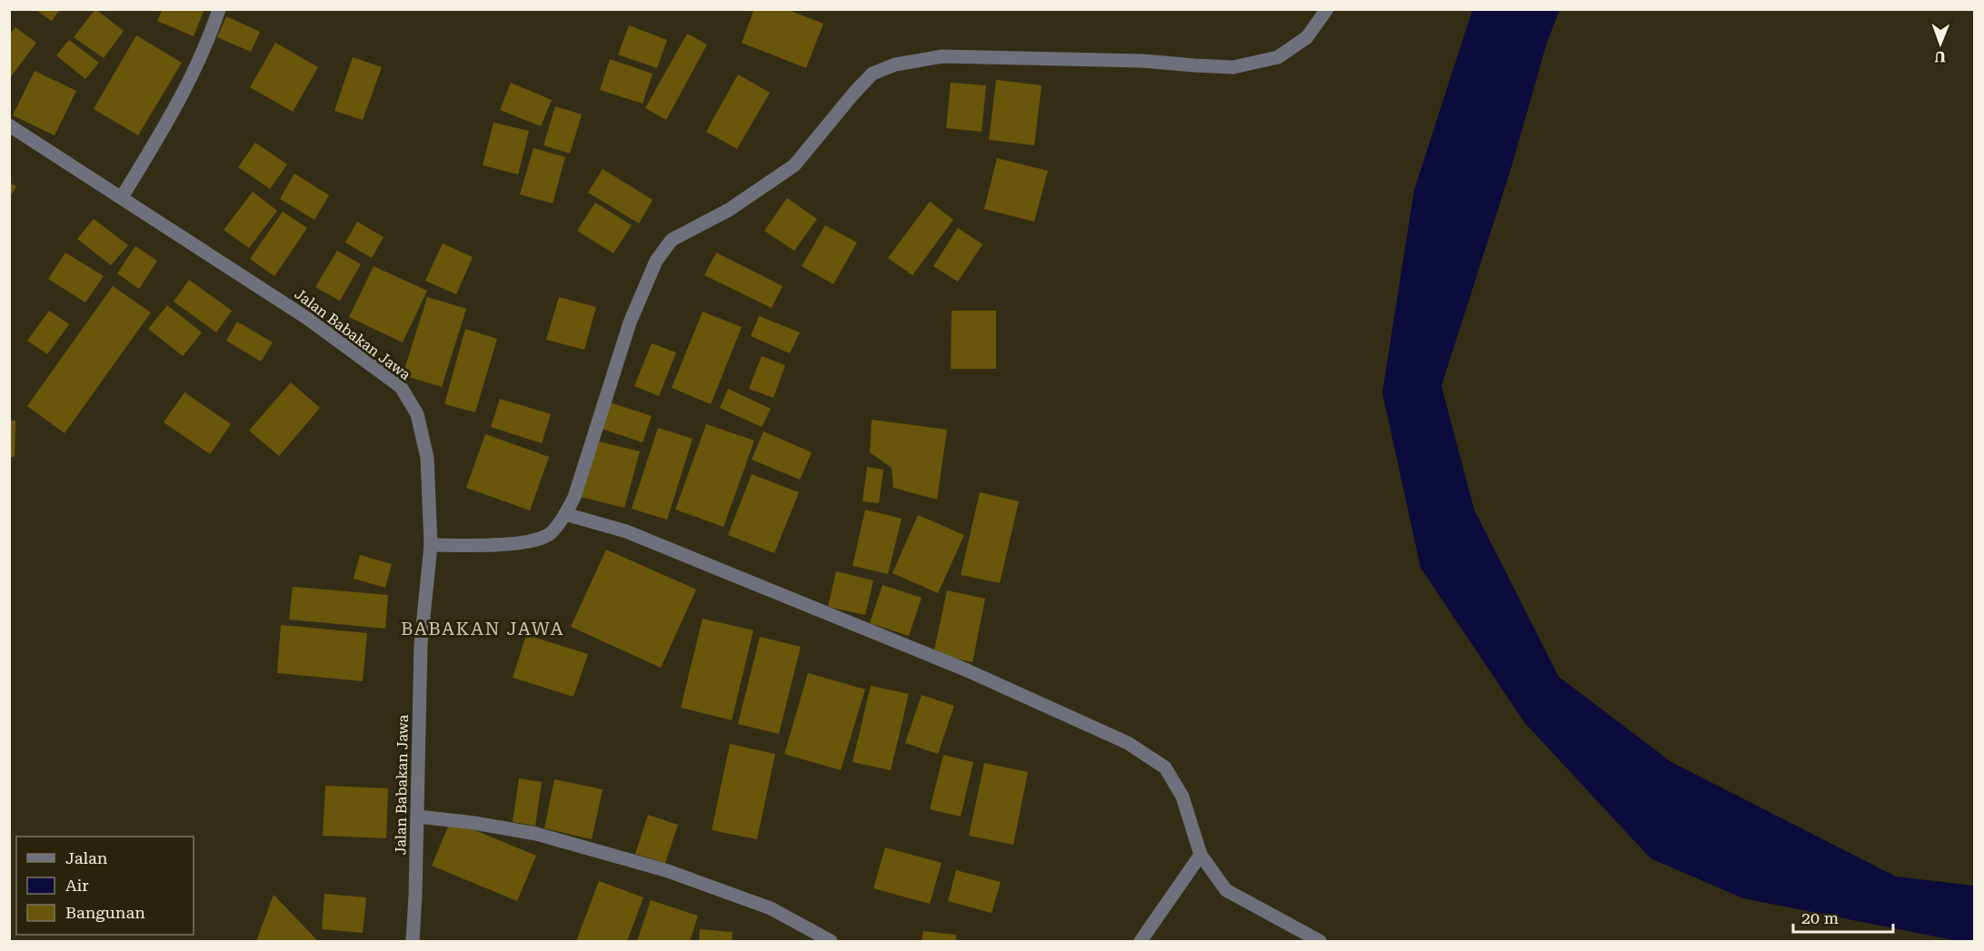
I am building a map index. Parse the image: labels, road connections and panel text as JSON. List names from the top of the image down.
{
  "streets": {
    "street": ["Jalan Babakan Jawa"]
  },
  "districts": ["BABAKAN JAWA"],
  "legend": ["Jalan", "Air", "Bangunan"],
  "scale_bar": "20 m",
  "north": "bottom"
}
